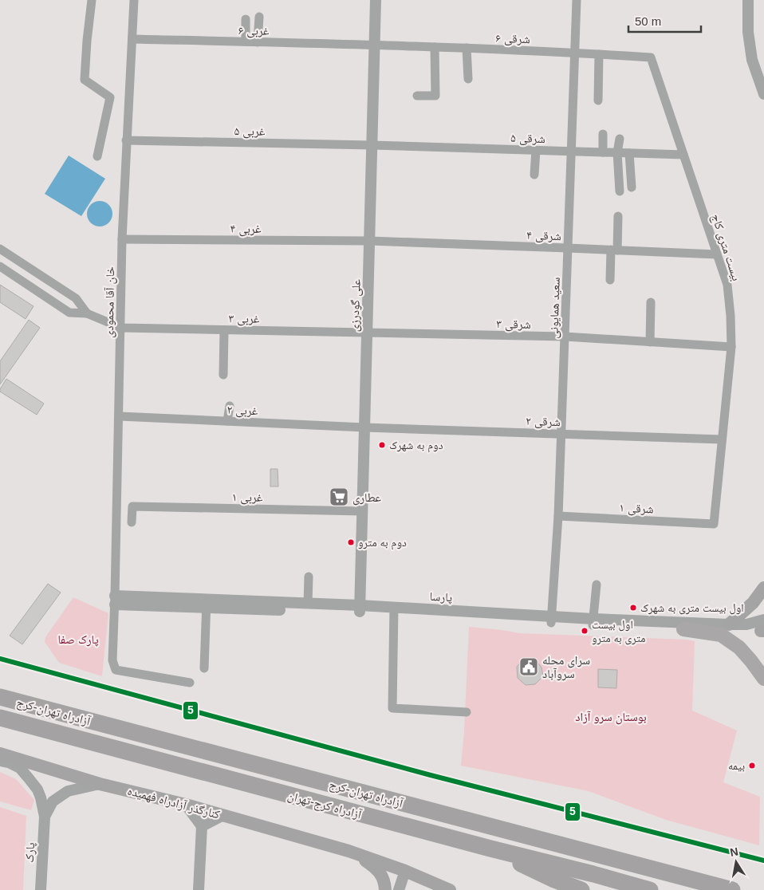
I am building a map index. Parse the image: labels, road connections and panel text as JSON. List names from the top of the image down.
{
  "streets": {
    "highway": ["آزادراه تهران-کرج", "آزادراه کرج-تهران"],
    "main road": ["کنارگذر آزادراه فهمیده"],
    "street": [
      "۶ غربی",
      "۶ شرقی",
      "۵ غربی",
      "۵ شرقی",
      "۴ غربی",
      "۴ شرقی",
      "بیست متری کاج",
      "خان آقا محمودی",
      "علی گودرزی",
      "سعید همایونی",
      "۳ غربی",
      "۳ شرقی",
      "۲ غربی",
      "۲ شرقی",
      "۱ غربی",
      "۱ شرقی",
      "پارسا",
      "پارک"
    ]
  },
  "crossings": [
    ["۶ غربی", "۶ شرقی"],
    ["۶ غربی", "خان آقا محمودی"],
    ["۶ غربی", "علی گودرزی"],
    ["۶ شرقی", "بیست متری کاج"],
    ["۶ شرقی", "علی گودرزی"],
    ["۶ شرقی", "سعید همایونی"],
    ["۵ غربی", "۵ شرقی"],
    ["۵ غربی", "خان آقا محمودی"],
    ["۵ غربی", "علی گودرزی"],
    ["۵ شرقی", "بیست متری کاج"],
    ["۵ شرقی", "علی گودرزی"],
    ["۵ شرقی", "سعید همایونی"],
    ["۴ غربی", "۴ شرقی"],
    ["۴ غربی", "خان آقا محمودی"],
    ["۴ غربی", "علی گودرزی"],
    ["۴ شرقی", "بیست متری کاج"],
    ["۴ شرقی", "علی گودرزی"],
    ["۴ شرقی", "سعید همایونی"],
    ["بیست متری کاج", "۳ شرقی"],
    ["بیست متری کاج", "۲ شرقی"],
    ["بیست متری کاج", "۱ شرقی"],
    ["خان آقا محمودی", "۳ غربی"],
    ["خان آقا محمودی", "۲ غربی"],
    ["خان آقا محمودی", "پارسا"],
    ["علی گودرزی", "۳ غربی"],
    ["علی گودرزی", "۳ شرقی"],
    ["علی گودرزی", "۲ غربی"],
    ["علی گودرزی", "۲ شرقی"],
    ["علی گودرزی", "۱ غربی"],
    ["علی گودرزی", "پارسا"],
    ["سعید همایونی", "۳ شرقی"],
    ["سعید همایونی", "۲ شرقی"],
    ["سعید همایونی", "۱ شرقی"],
    ["سعید همایونی", "پارسا"],
    ["۳ غربی", "۳ شرقی"],
    ["۲ غربی", "۲ شرقی"]
  ],
  "parks": ["پارک صفا", "بوستان سرو آزاد"],
  "places": {
    "other": [
      "دوم به شهرک",
      "دوم به مترو",
      "اول بیست متری به شهرک",
      "اول بیست متری به مترو",
      "بیمه"
    ],
    "supermarket": ["عطاری"],
    "public building": ["سرای محله سروآباد"]
  },
  "lines": ["transit line 5"],
  "scale_bar": "50 m",
  "north": "top"
}
